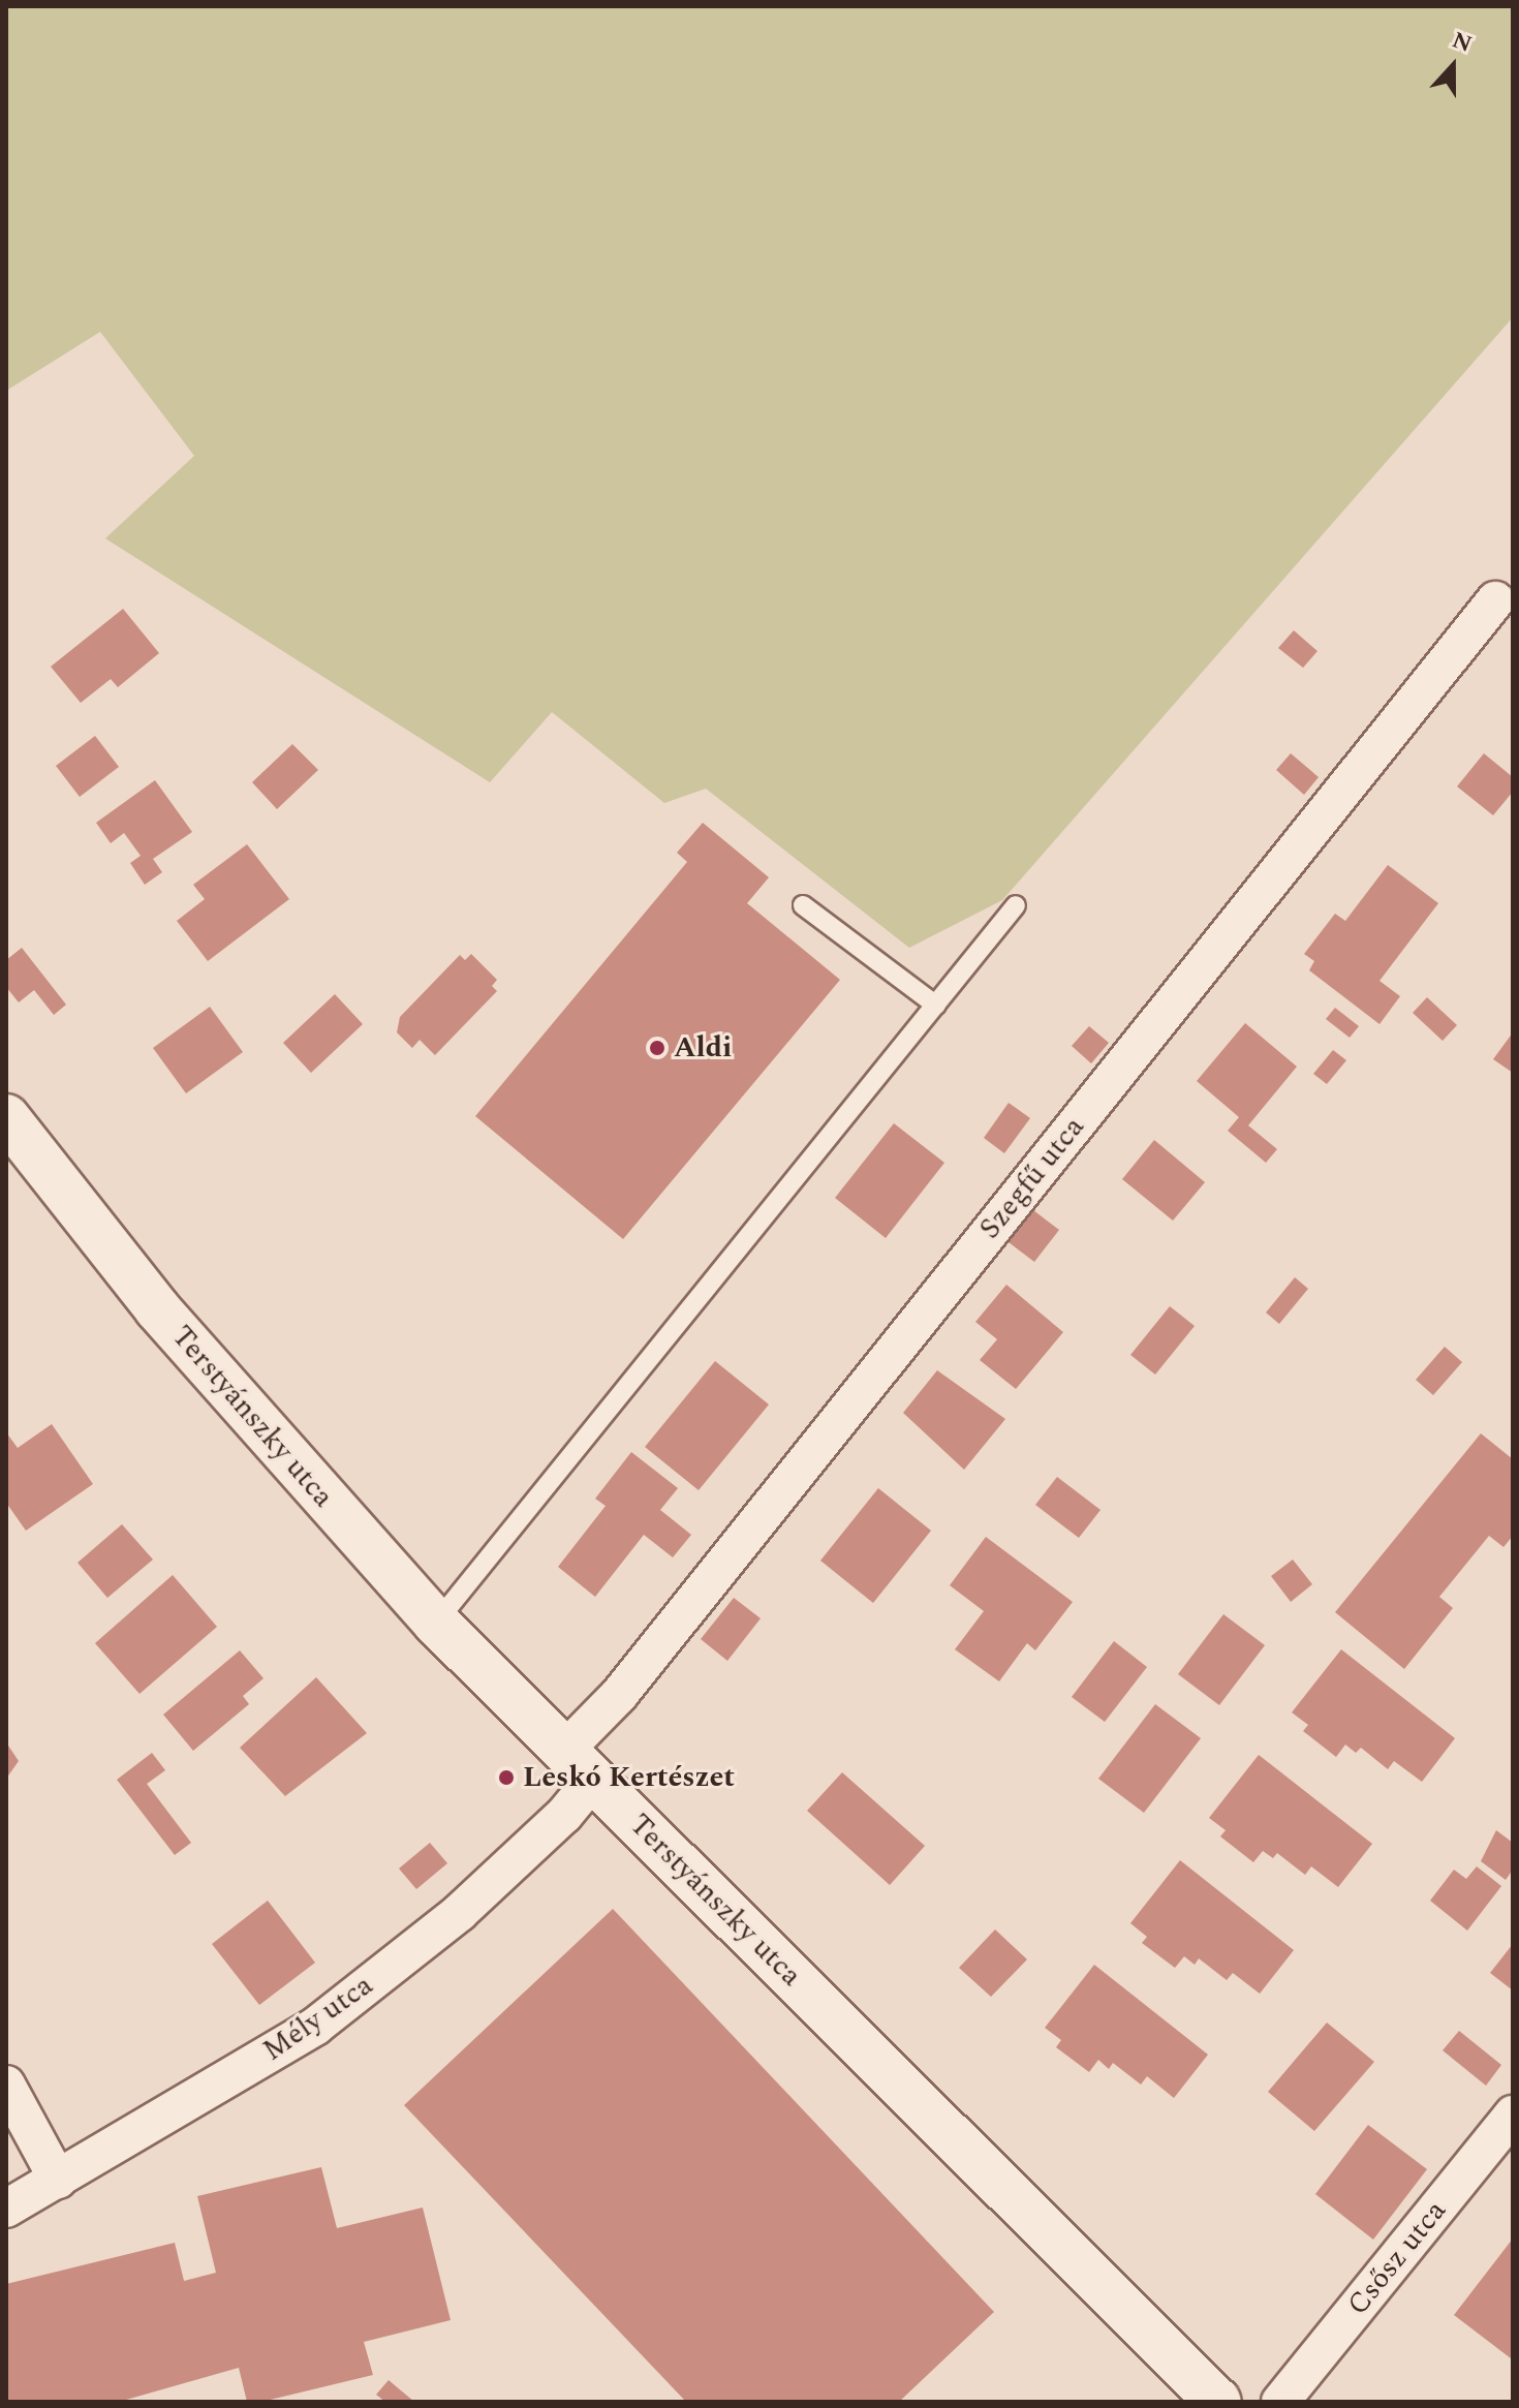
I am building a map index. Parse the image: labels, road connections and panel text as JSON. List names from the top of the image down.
{
  "streets": {
    "main road": ["Terstyánszky utca"],
    "street": ["Szegfű utca", "Mély utca", "Csősz utca"]
  },
  "crossings": [
    ["Szegfű utca", "Terstyánszky utca"],
    ["Szegfű utca", "Mély utca"],
    ["Terstyánszky utca", "Mély utca"]
  ],
  "places": ["Aldi", "Leskó Kertészet"],
  "north": "top"
}
